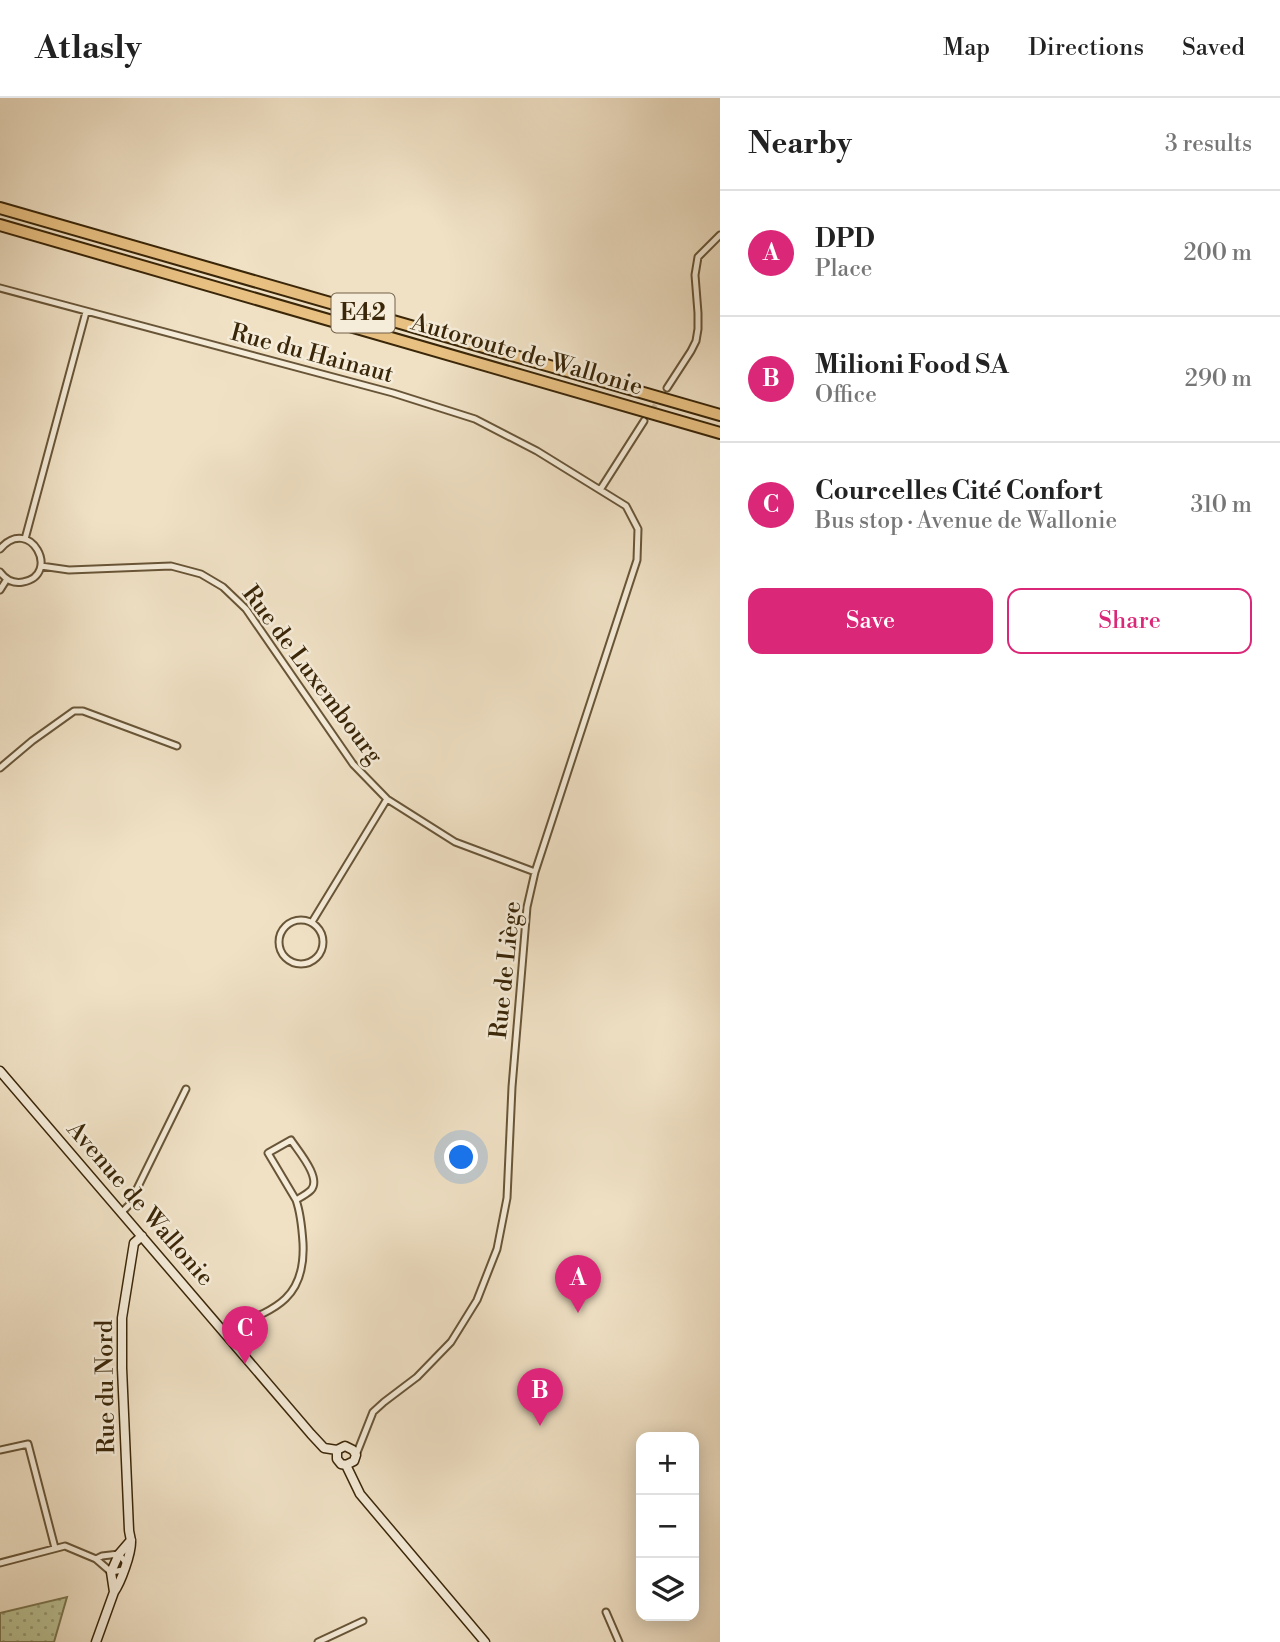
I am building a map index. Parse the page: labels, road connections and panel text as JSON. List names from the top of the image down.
{
  "streets": {
    "highway": ["E42", "Autoroute de Wallonie"],
    "street": [
      "Rue du Hainaut",
      "Rue de Luxembourg",
      "Rue de Liège",
      "Avenue de Wallonie",
      "Rue du Nord"
    ]
  },
  "crossings": [
    ["Rue du Hainaut", "Rue de Liège"],
    ["Rue de Luxembourg", "Rue de Liège"],
    ["Rue de Liège", "Avenue de Wallonie"],
    ["Avenue de Wallonie", "Rue du Nord"]
  ],
  "page": {
    "header": "Atlasly",
    "nav": ["Map", "Directions", "Saved"],
    "heading": ["Nearby", "3 results"],
    "list": [
      {
        "mark": "A",
        "name": "DPD",
        "note": "Place",
        "value": "200 m"
      },
      {
        "mark": "B",
        "name": "Milioni Food SA",
        "note": "Office",
        "value": "290 m"
      },
      {
        "mark": "C",
        "name": "Courcelles Cité Confort",
        "note": "Bus stop · Avenue de Wallonie",
        "value": "310 m"
      }
    ],
    "buttons": ["Save", "Share"],
    "pins": ["A", "C", "B"],
    "map_buttons": ["+", "−"]
  }
}
